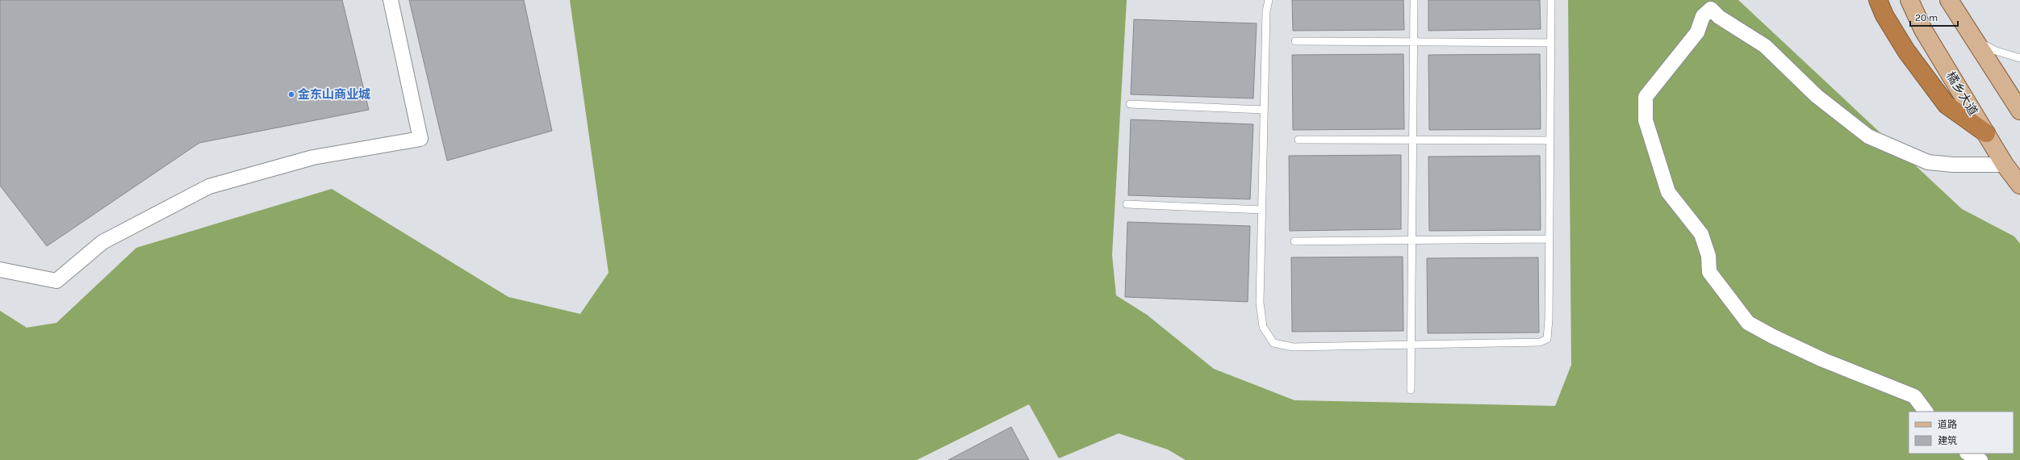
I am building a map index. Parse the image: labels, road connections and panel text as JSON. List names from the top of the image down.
{
  "streets": {
    "main road": ["橘乡大道"]
  },
  "places": ["金东山商业城"],
  "legend": ["道路", "建筑"],
  "scale_bar": "20 m"
}
